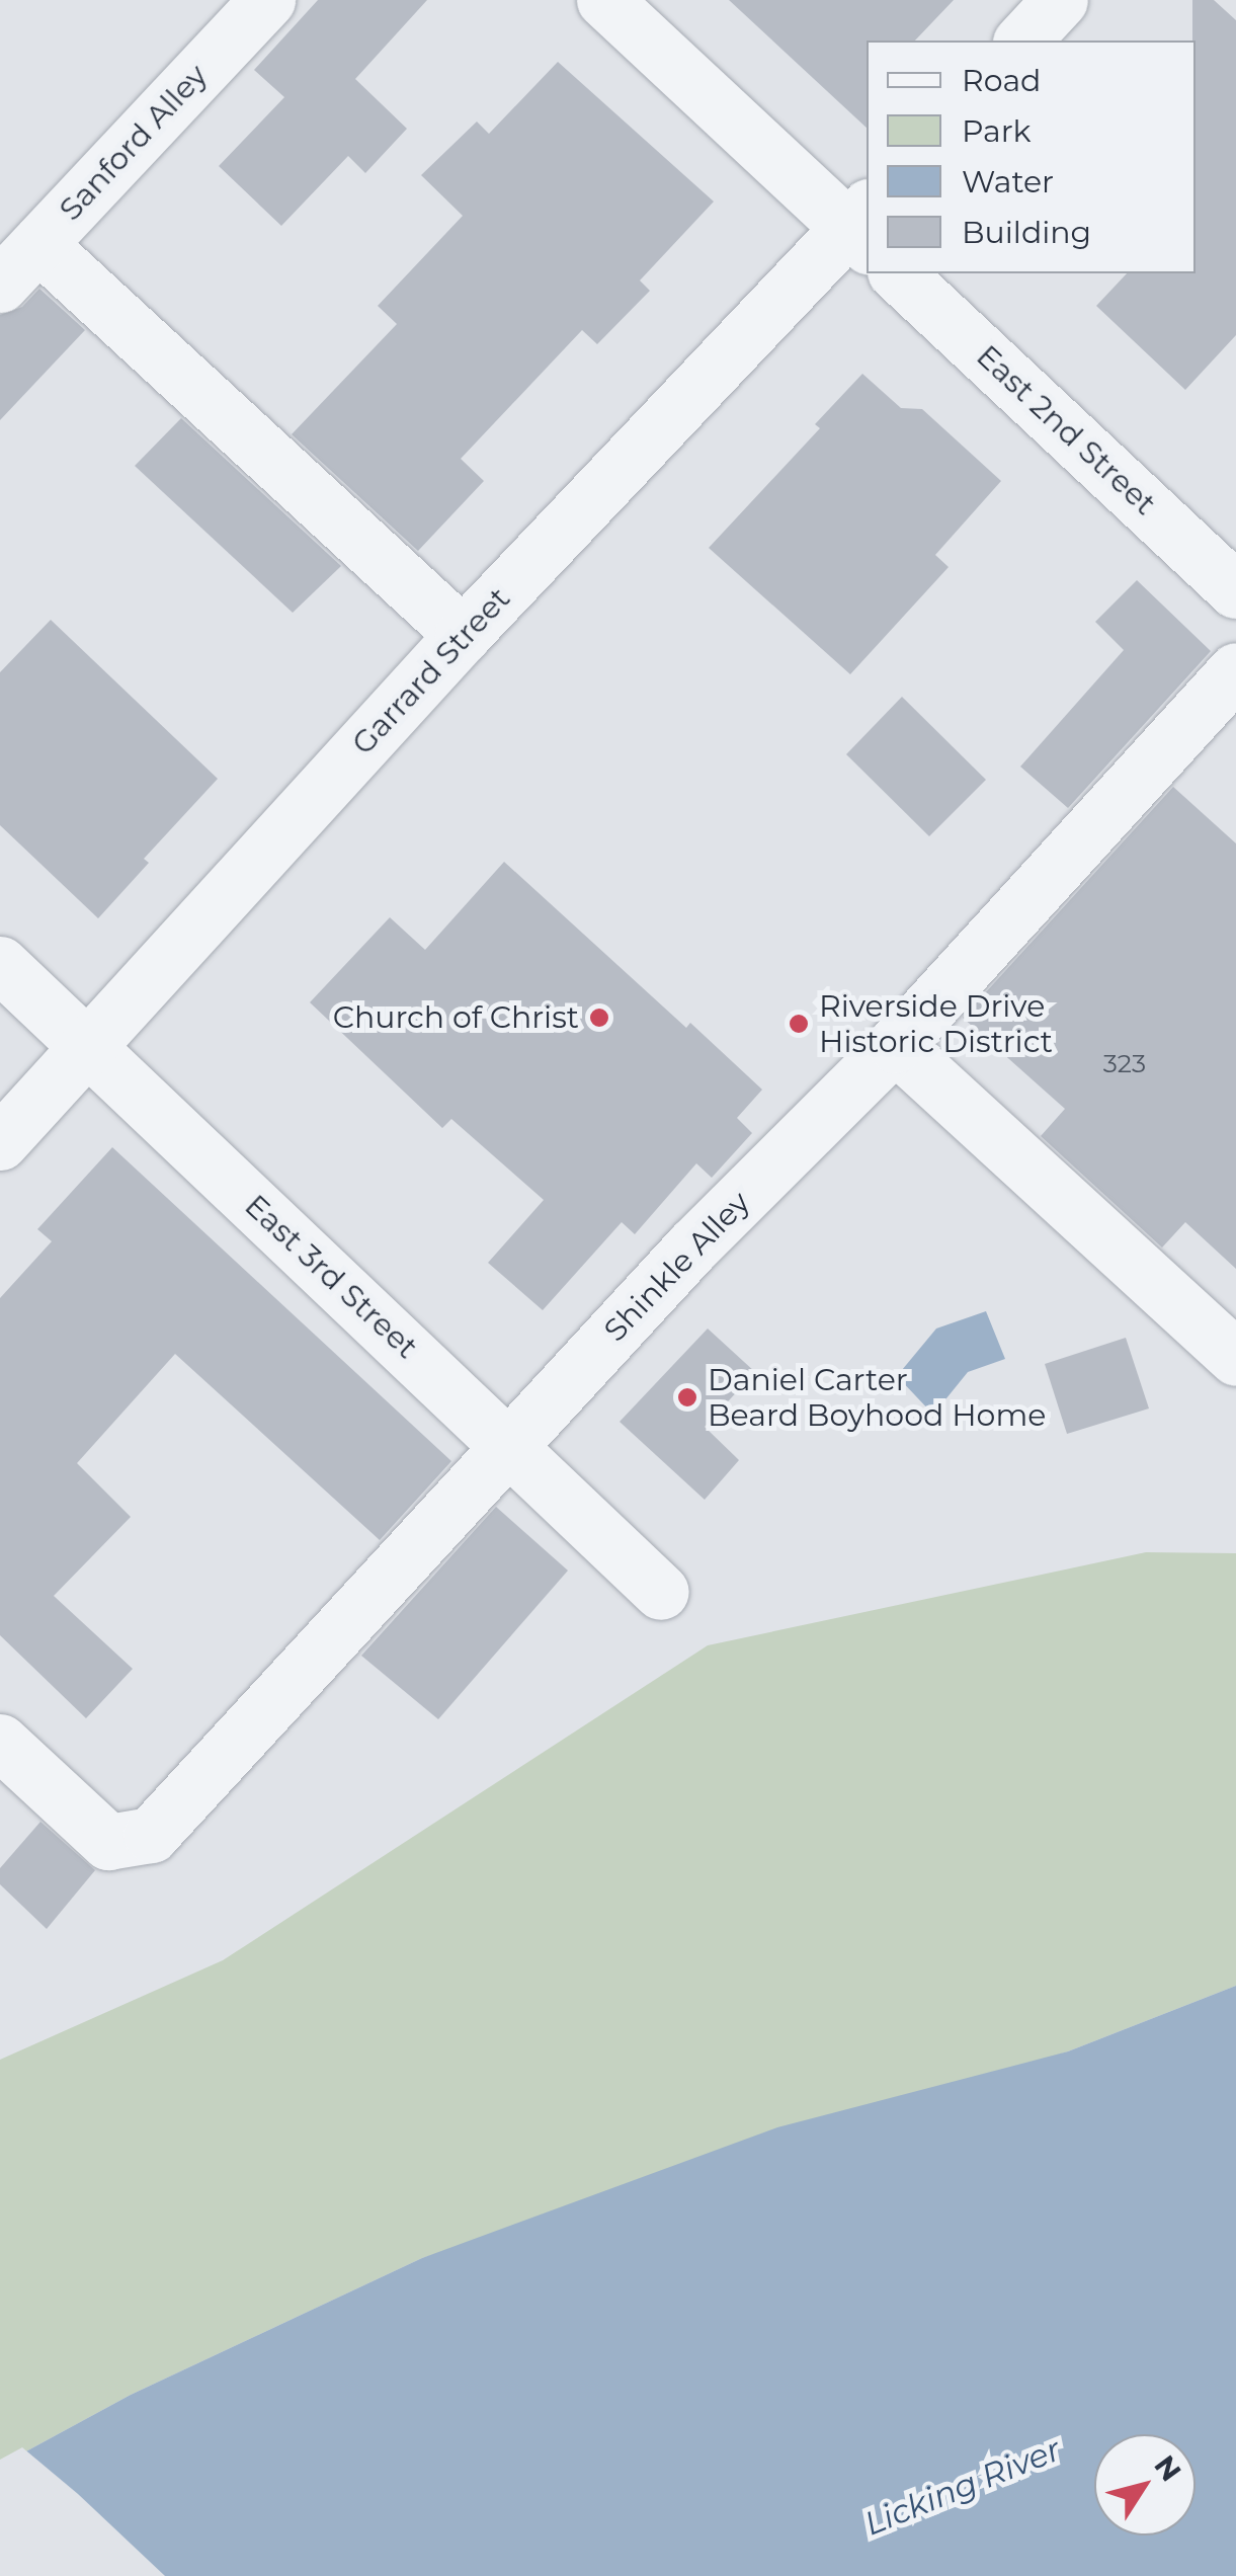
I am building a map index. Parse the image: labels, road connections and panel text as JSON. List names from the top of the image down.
{
  "streets": {
    "street": [
      "Sanford Alley",
      "East 2nd Street",
      "Garrard Street",
      "Shinkle Alley",
      "East 3rd Street"
    ]
  },
  "crossings": [
    ["Garrard Street", "East 3rd Street"],
    ["Shinkle Alley", "East 3rd Street"]
  ],
  "water": ["Licking River"],
  "places": ["Church of Christ", "Riverside Drive Historic District", "Daniel Carter Beard Boyhood Home"],
  "house_numbers": ["323"],
  "legend": [
    "Road",
    "Park",
    "Water",
    "Building"
  ],
  "north": "top right"
}
